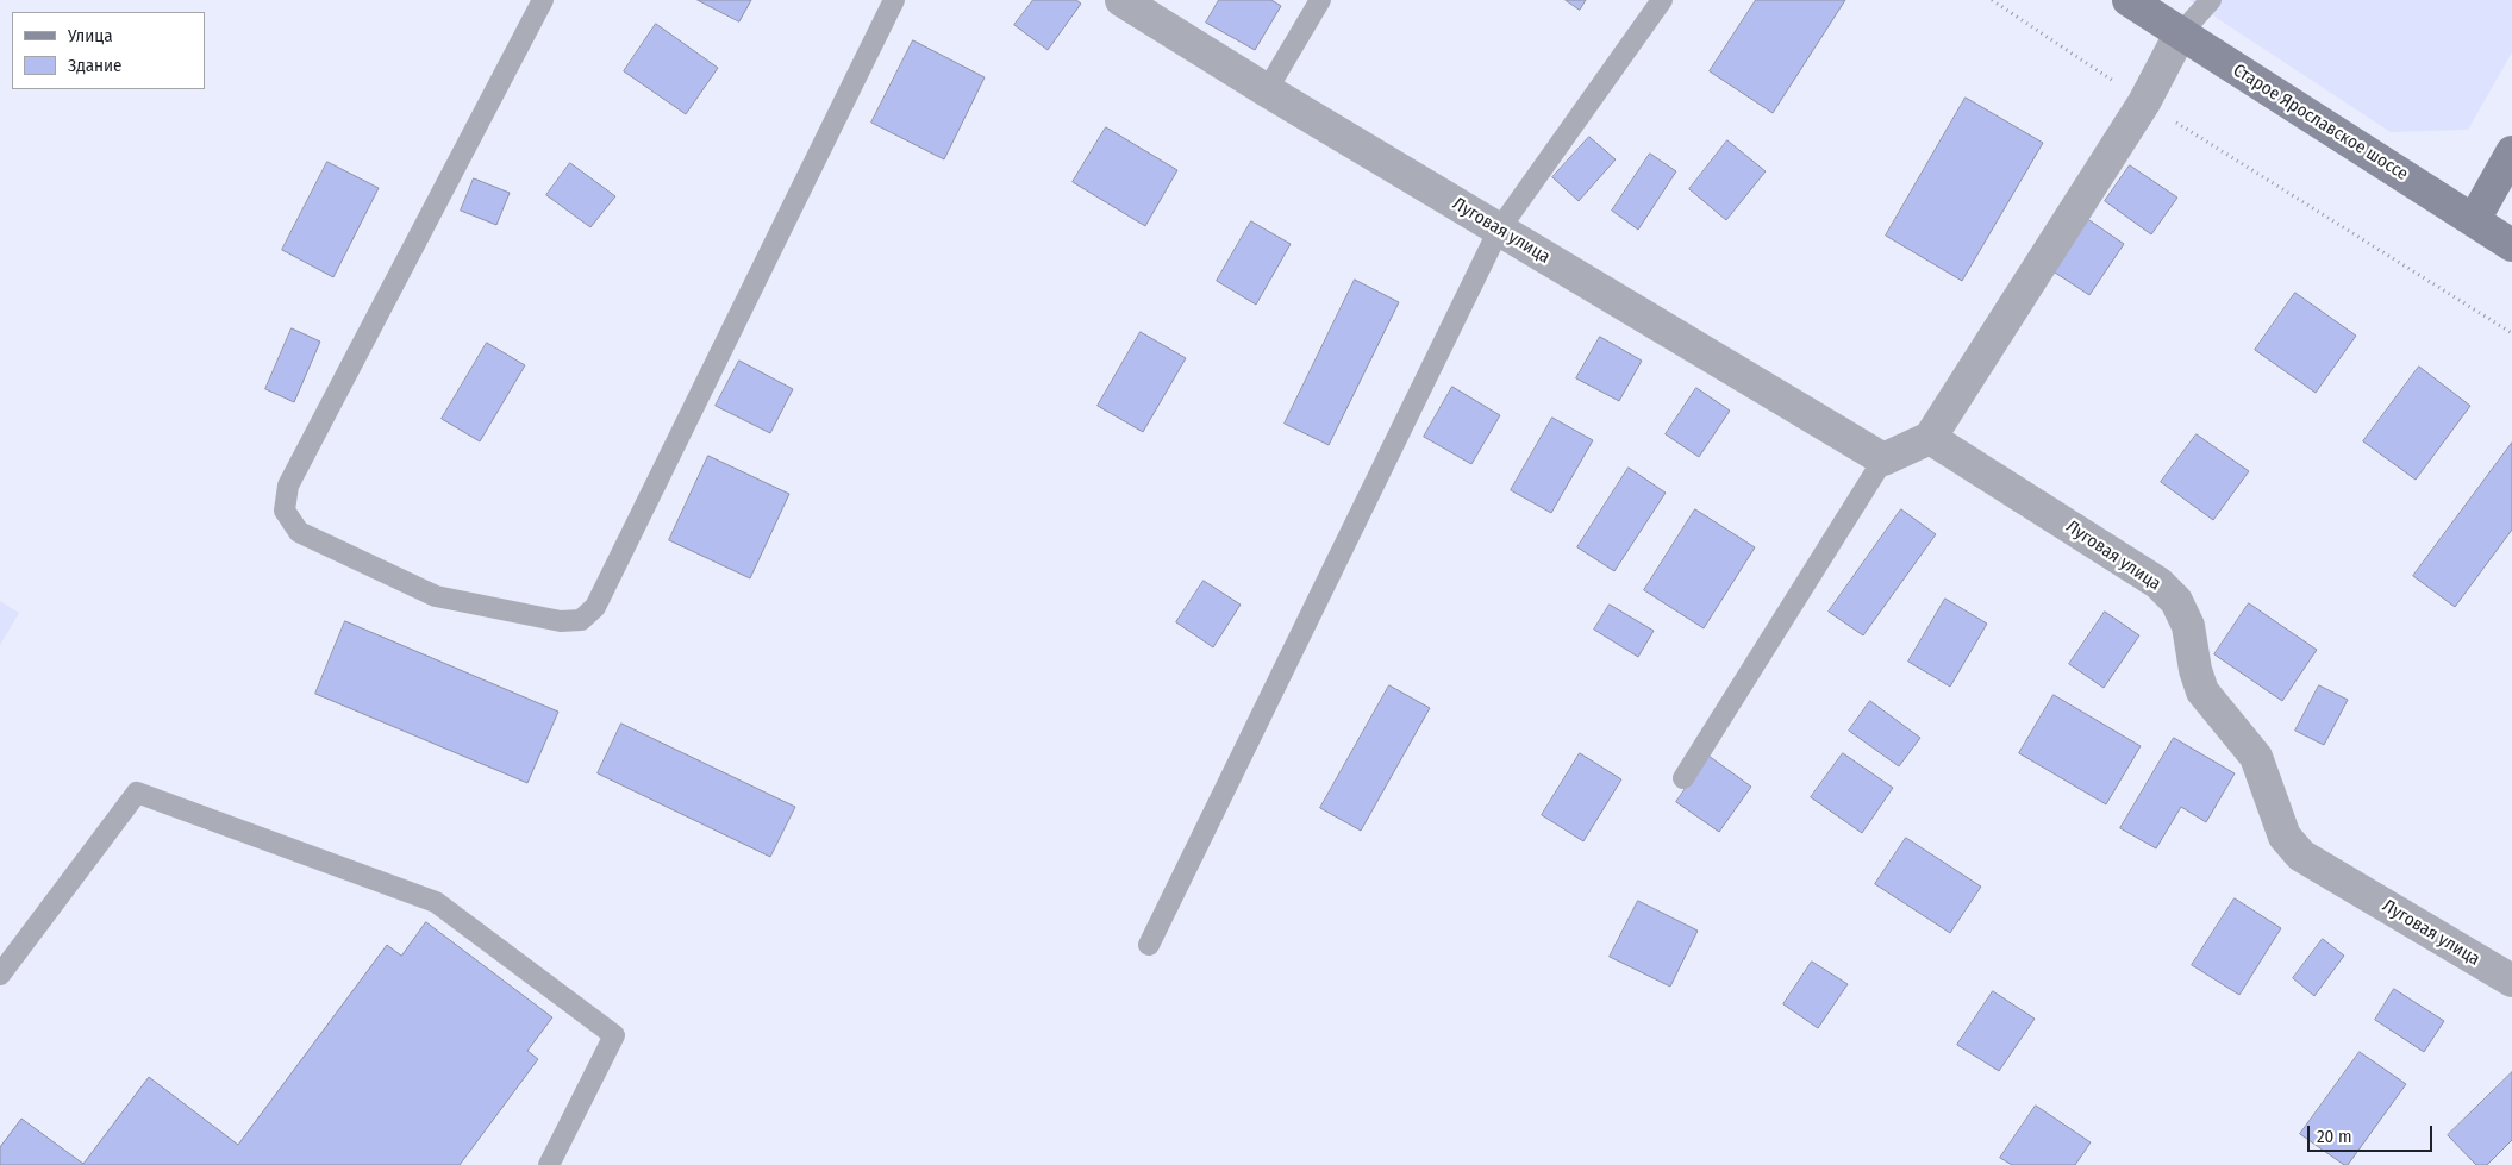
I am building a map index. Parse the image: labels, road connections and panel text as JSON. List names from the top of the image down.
{
  "streets": {
    "main road": ["Старое Ярославское шоссе"],
    "street": ["Луговая улица"]
  },
  "legend": ["Улица", "Здание"],
  "scale_bar": "20 m"
}
